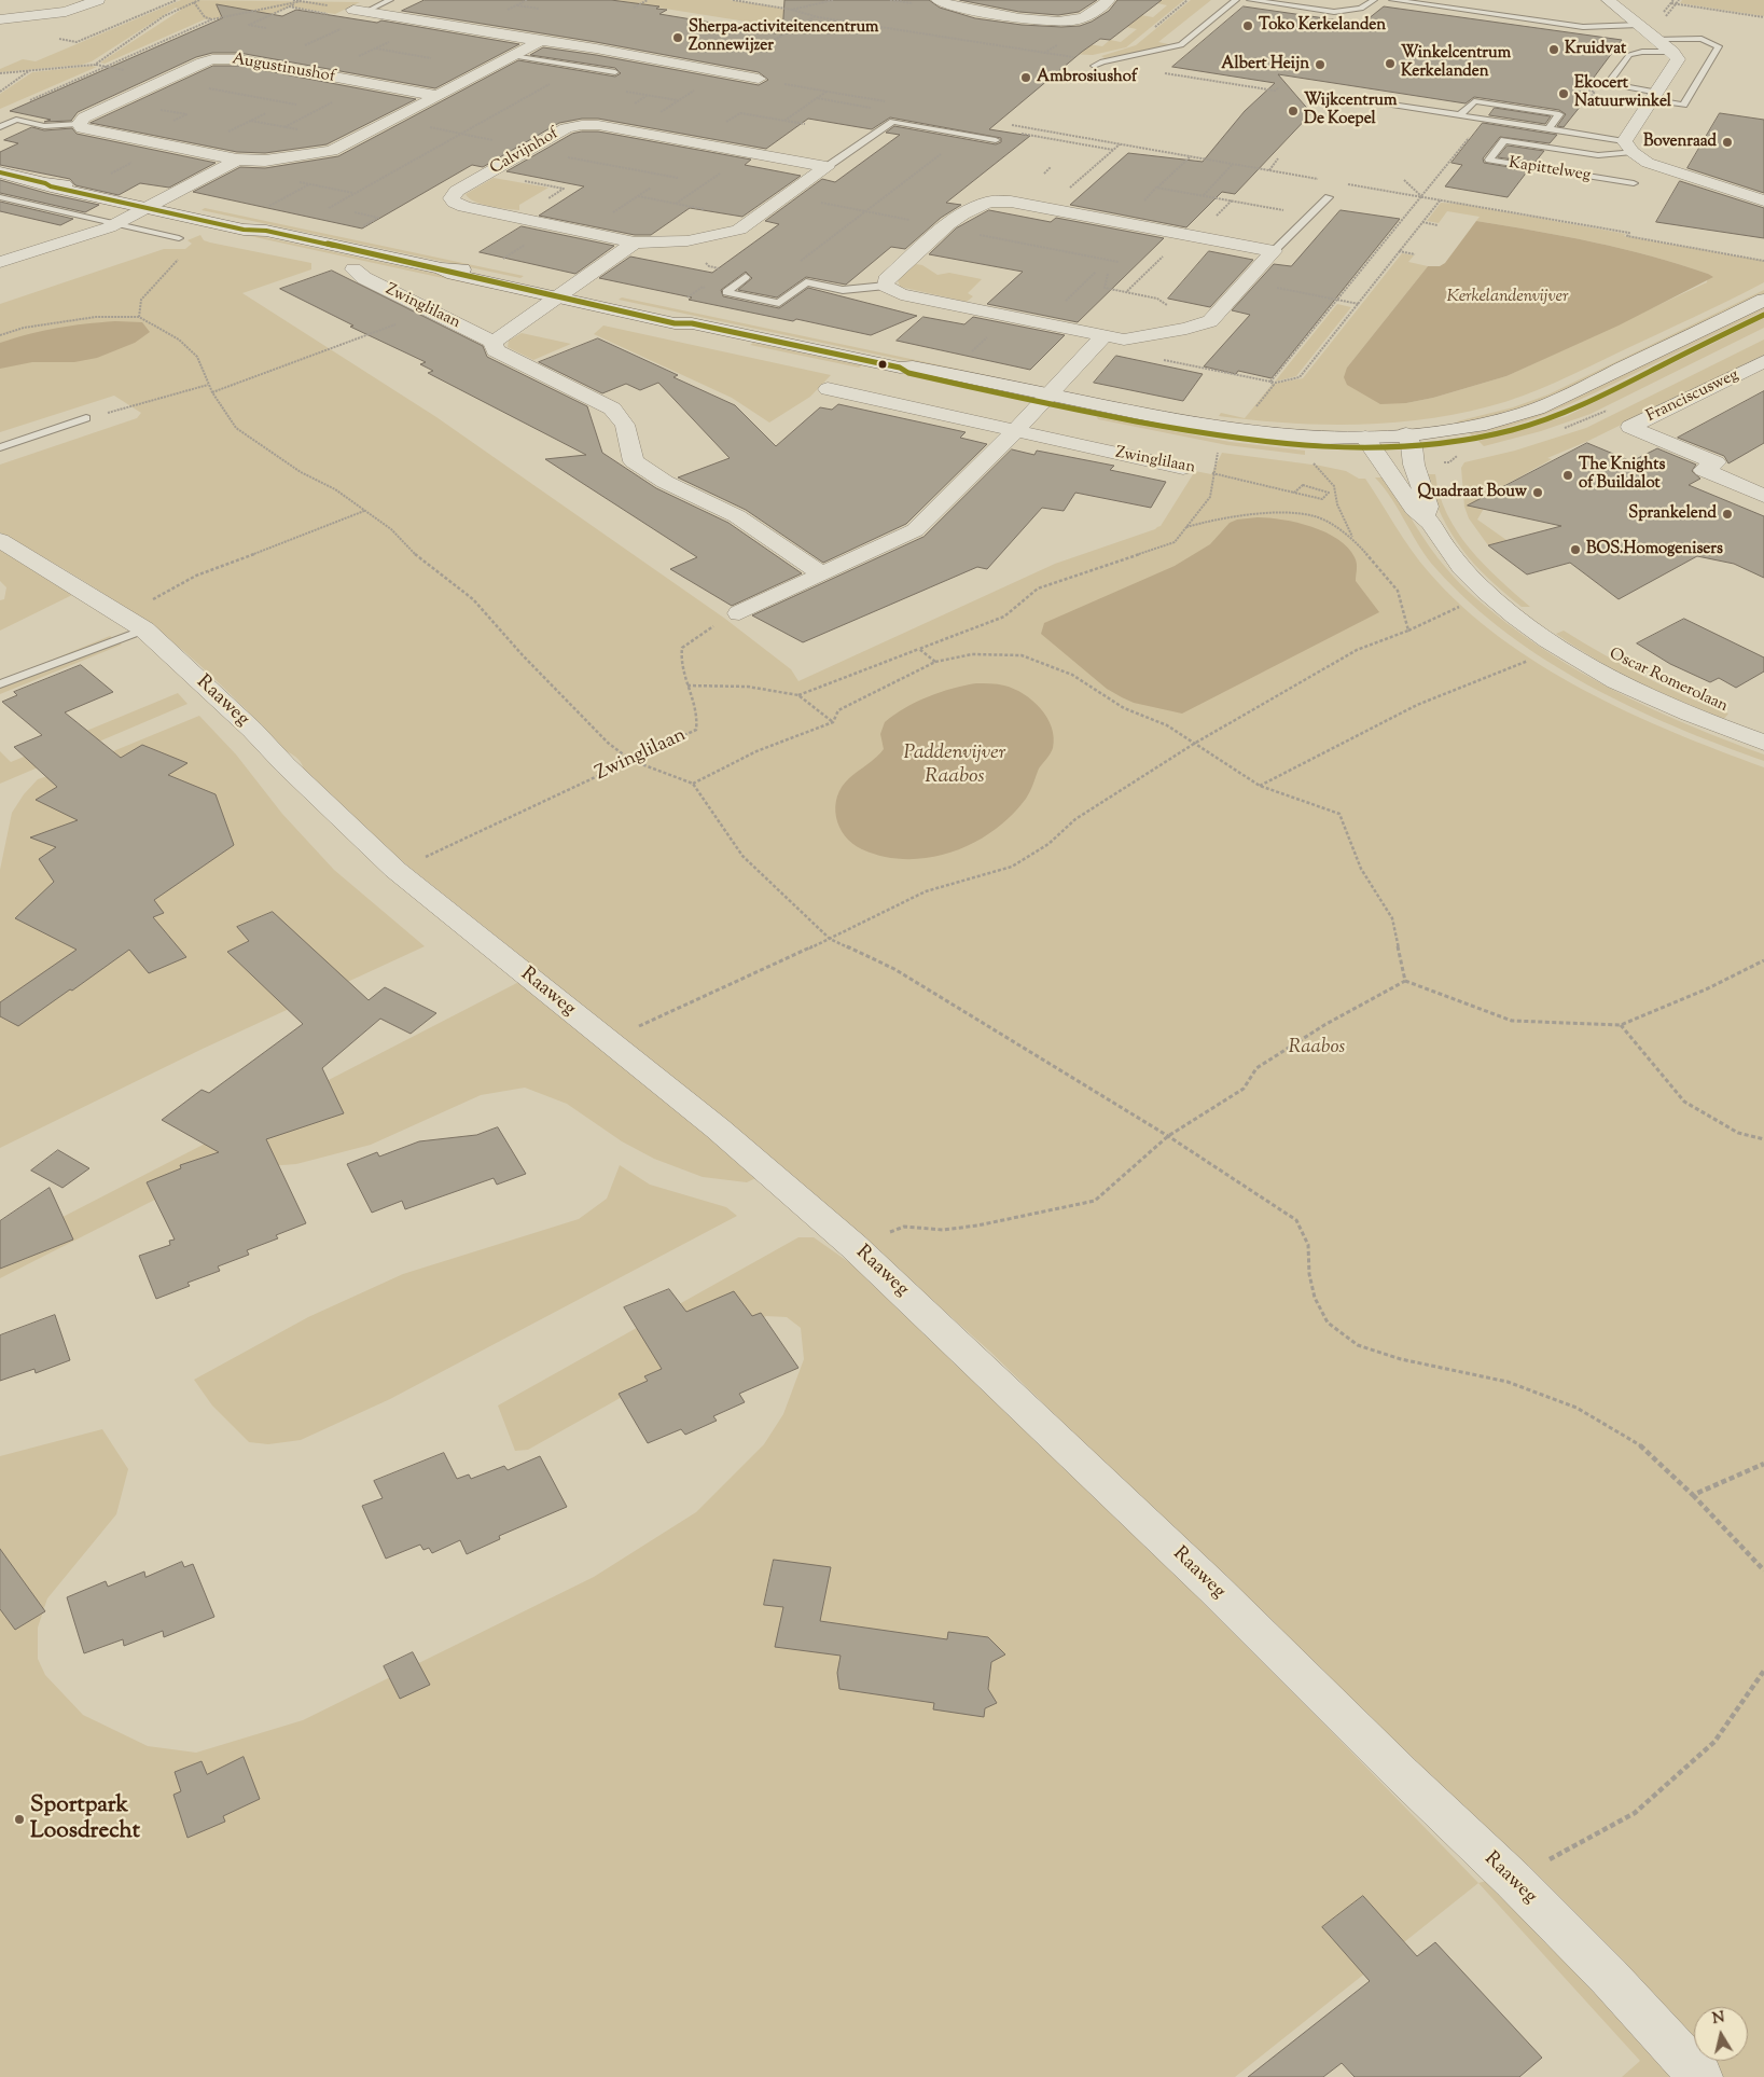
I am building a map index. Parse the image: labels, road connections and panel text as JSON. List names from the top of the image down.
{
  "streets": {
    "street": [
      "Augustinushof",
      "Calvijnhof",
      "Zwinglilaan",
      "Franciscusweg",
      "Oscar Romerolaan",
      "Raaweg"
    ],
    "lane": ["Kapittelweg"]
  },
  "crossings": [
    ["Zwinglilaan", "Raaweg"]
  ],
  "water": ["Kerkelandenvijver", "Paddenvijver Raabos"],
  "parks": ["Raabos"],
  "places": [
    "Toko Kerkelanden",
    "Sherpa-activiteitencentrum Zonnewijzer",
    "Kruidvat",
    "Winkelcentrum Kerkelanden",
    "Albert Heijn",
    "Ambrosiushof",
    "Ekocert Natuurwinkel",
    "Wijkcentrum De Koepel",
    "Bovenraad",
    "The Knights of Buildalot",
    "Quadraat Bouw",
    "Sprankelend",
    "BOS.Homogenisers",
    "Sportpark Loosdrecht"
  ],
  "north": "top"
}
